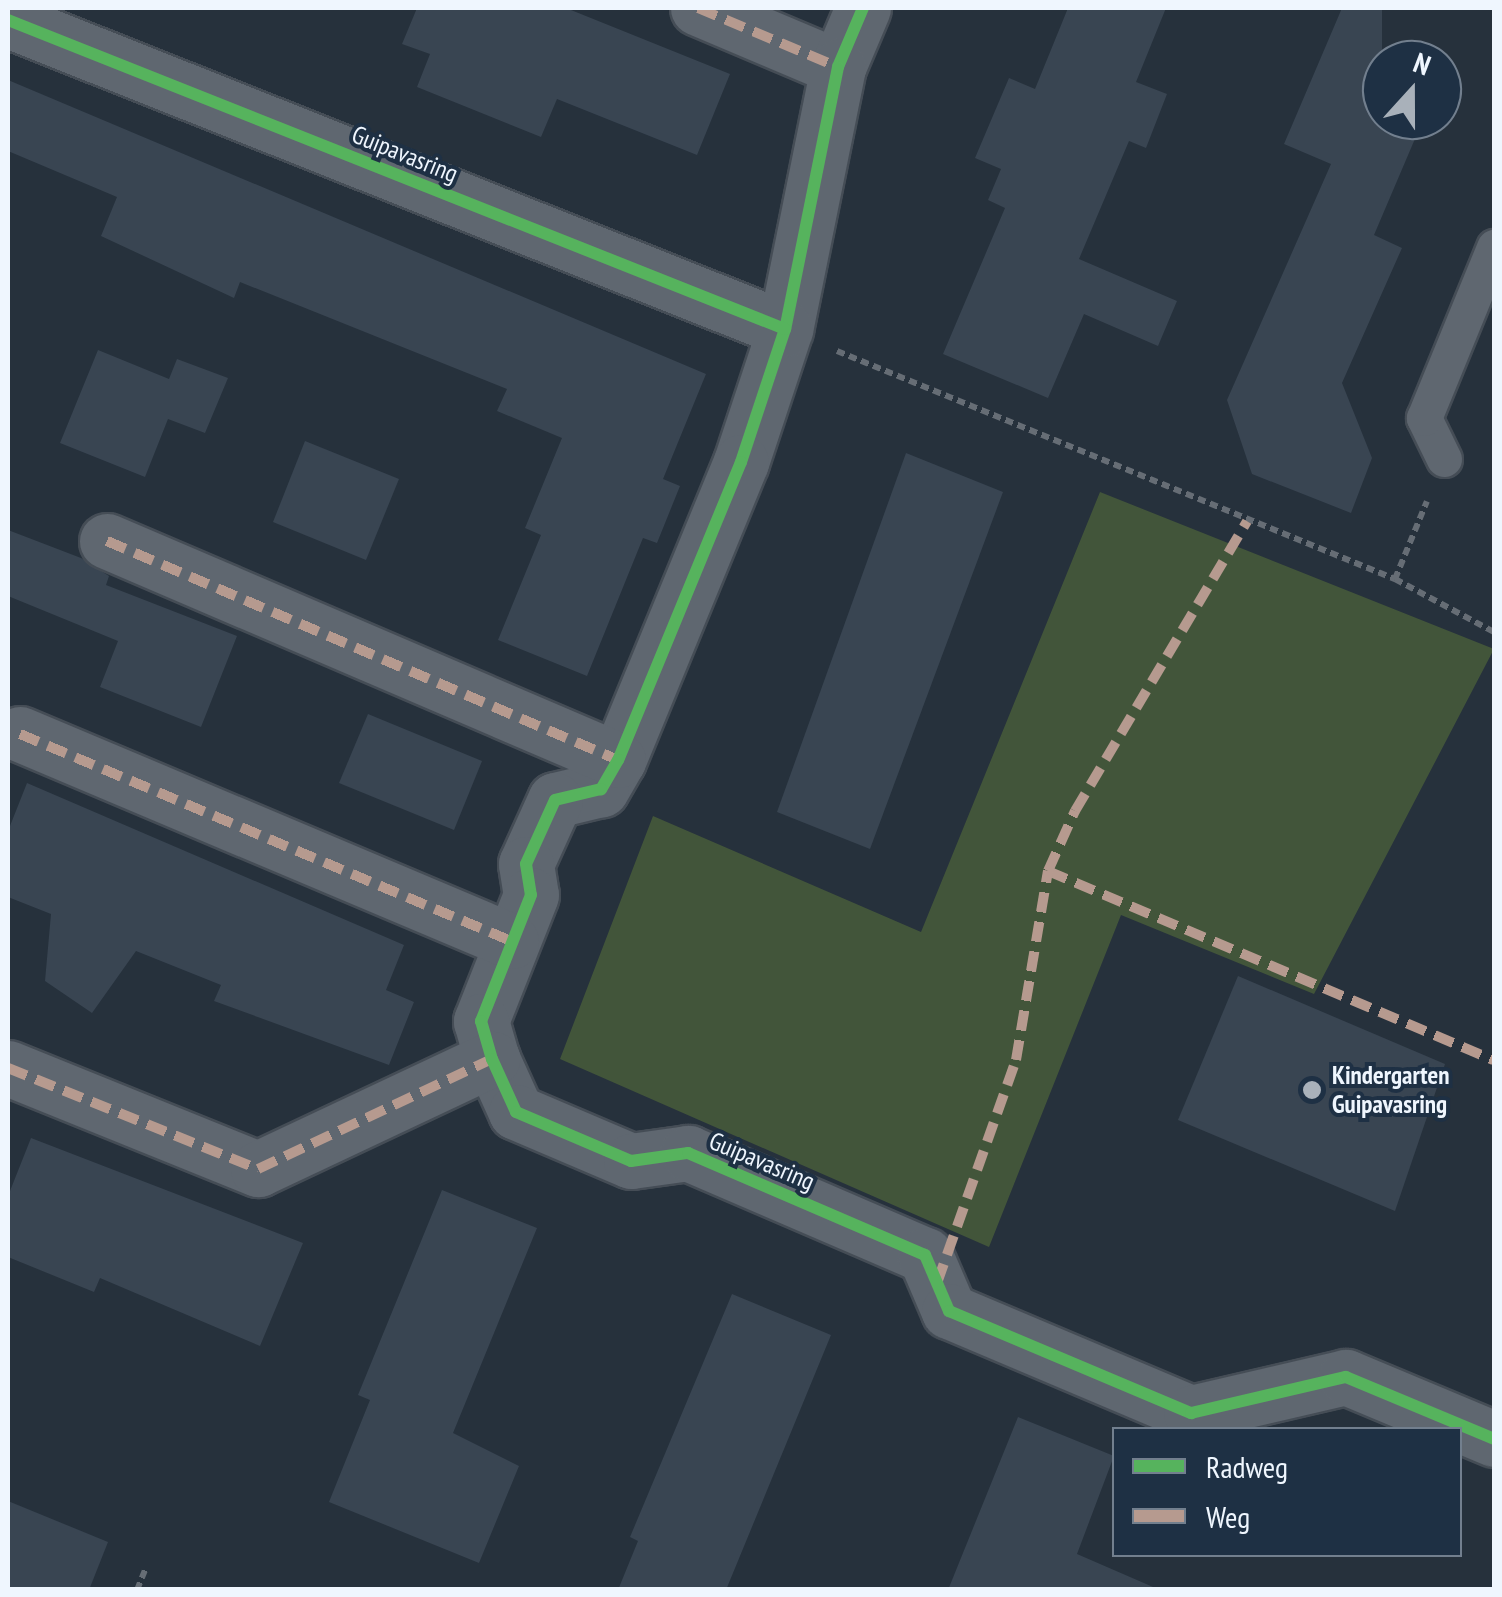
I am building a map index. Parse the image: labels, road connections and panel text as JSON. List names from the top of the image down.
{
  "streets": {
    "street": ["Guipavasring"]
  },
  "places": ["Kindergarten Guipavasring"],
  "legend": ["Radweg", "Weg"],
  "north": "top"
}
